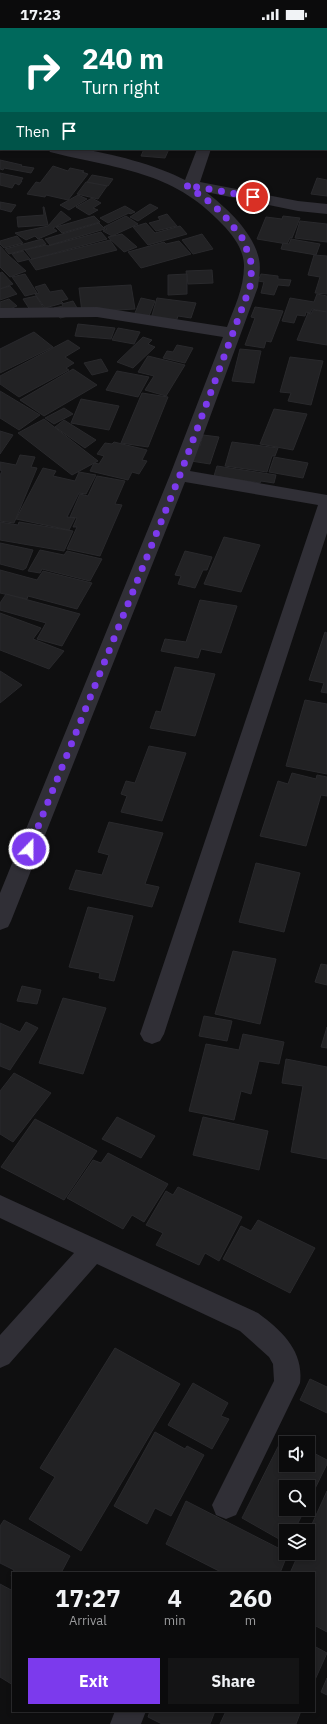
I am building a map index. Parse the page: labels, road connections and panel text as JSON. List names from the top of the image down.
{
  "page": {
    "status": "17:23",
    "turn": ["240 m", "Turn right"],
    "then": "Then",
    "eta": [
      "17:27",
      "Arrival",
      "4",
      "min",
      "260",
      "m"
    ],
    "buttons": ["Exit", "Share"]
  }
}
